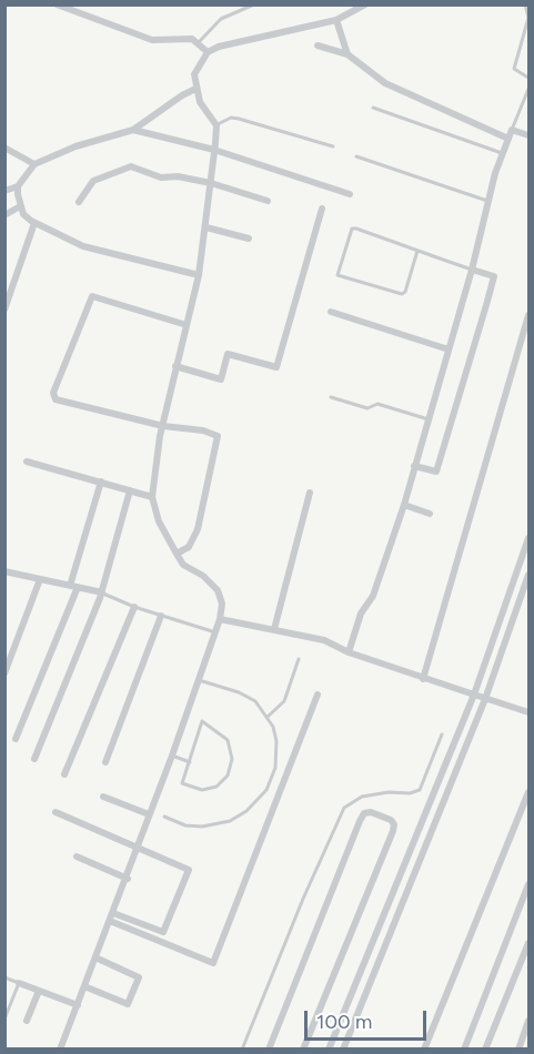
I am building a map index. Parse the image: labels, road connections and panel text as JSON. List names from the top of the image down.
{
  "scale_bar": "100 m"
}
